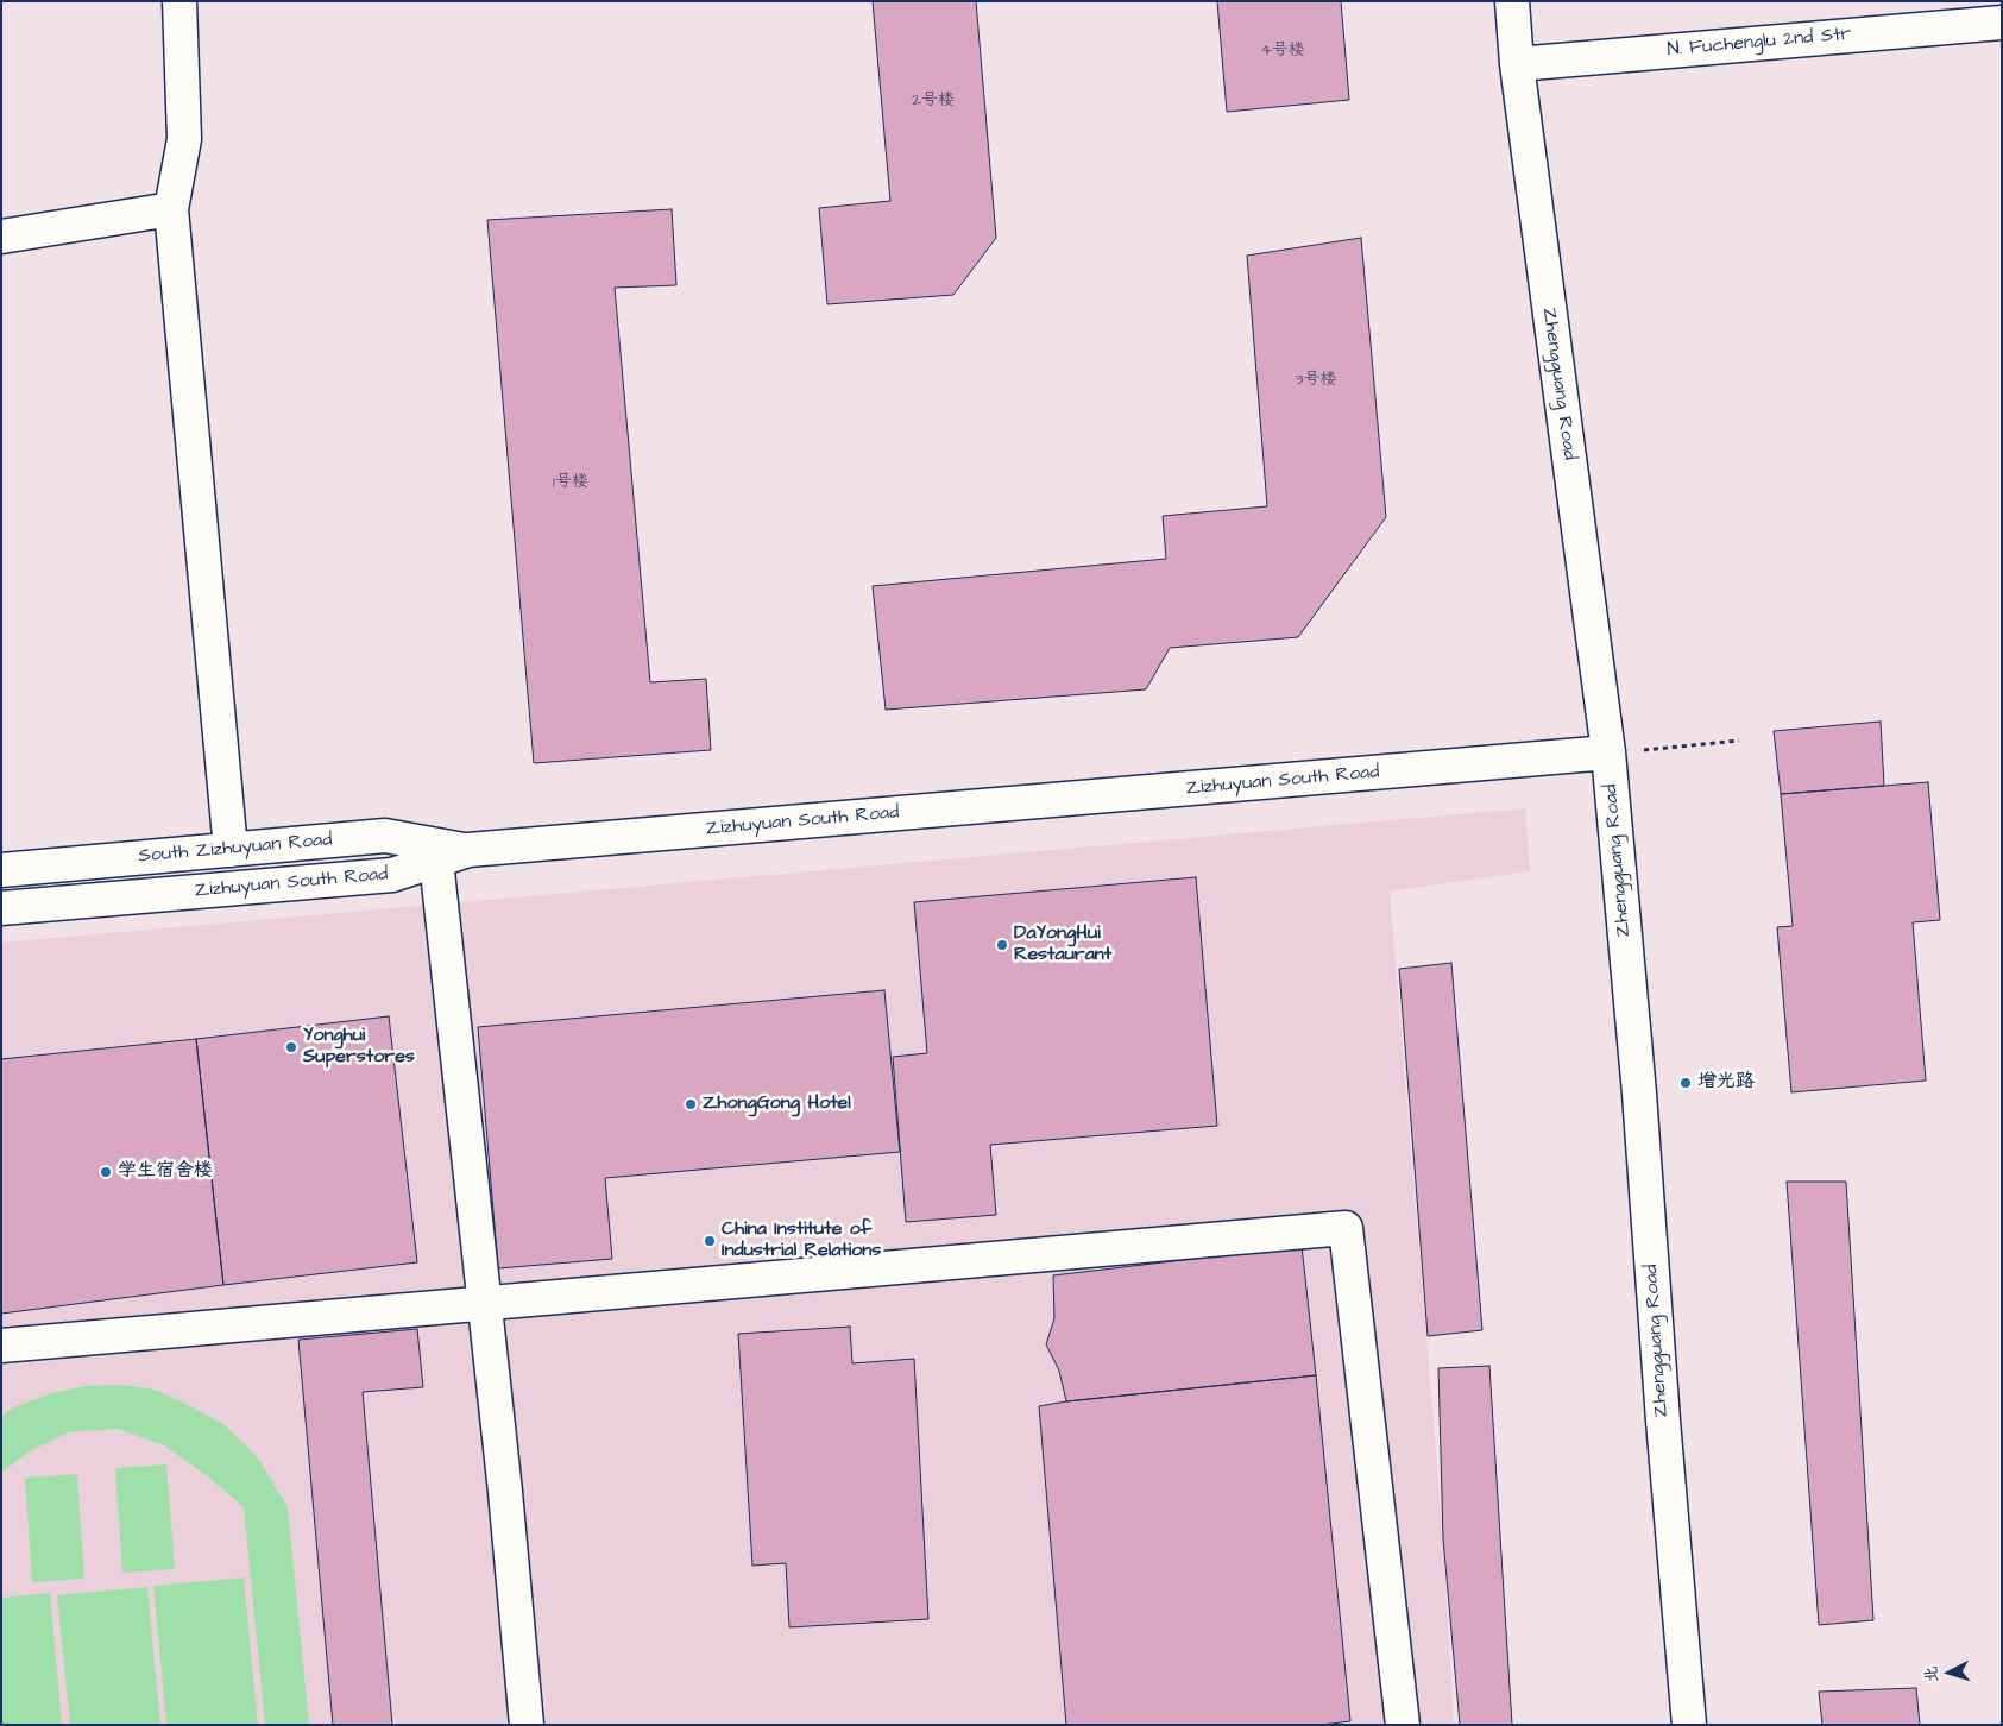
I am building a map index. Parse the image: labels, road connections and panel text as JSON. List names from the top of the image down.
{
  "streets": {
    "street": [
      "N. Fuchenglu 2nd Str",
      "Zhengguang Road",
      "Zizhuyuan South Road",
      "South Zizhuyuan Road"
    ]
  },
  "crossings": [
    ["N. Fuchenglu 2nd Str", "Zhengguang Road"],
    ["Zhengguang Road", "Zizhuyuan South Road"],
    ["Zizhuyuan South Road", "South Zizhuyuan Road"]
  ],
  "places": [
    "DaYongHui Restaurant",
    "Yonghui Superstores",
    "增光路",
    "ZhongGong Hotel",
    "学生宿舍楼",
    "China Institute of Industrial Relations"
  ],
  "house_numbers": [
    "4号楼",
    "2号楼",
    "3号楼",
    "1号楼"
  ],
  "north": "left"
}
